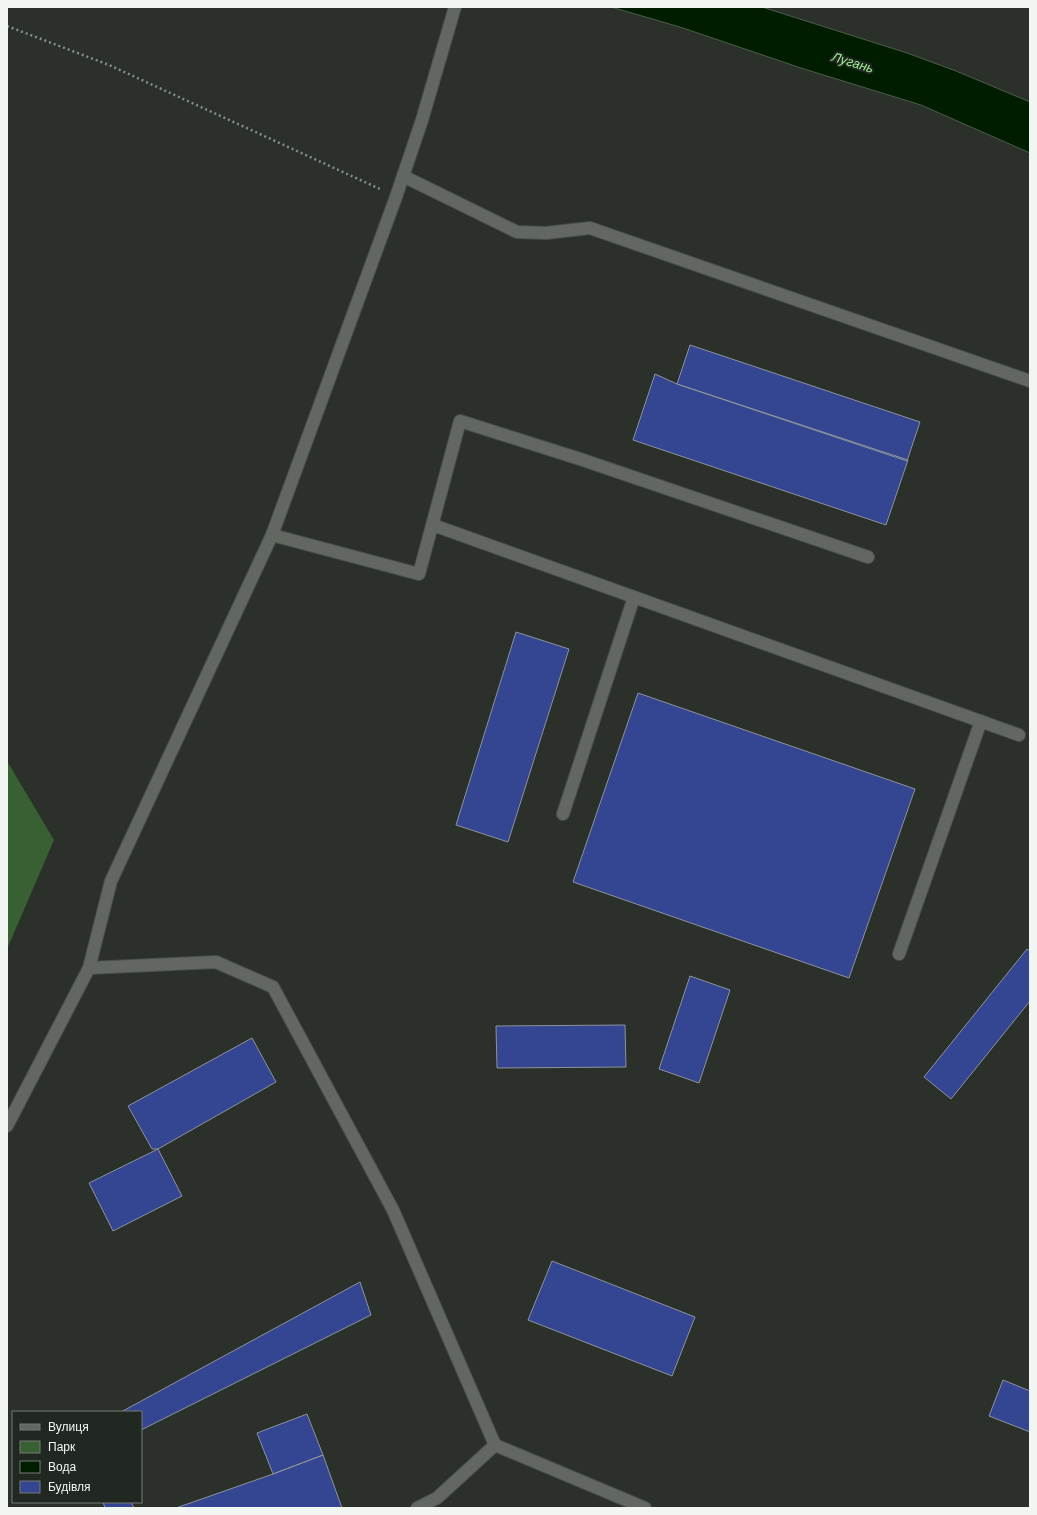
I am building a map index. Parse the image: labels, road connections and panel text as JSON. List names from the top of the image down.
{
  "water": ["Лугань"],
  "legend": [
    "Вулиця",
    "Парк",
    "Вода",
    "Будівля"
  ]
}
